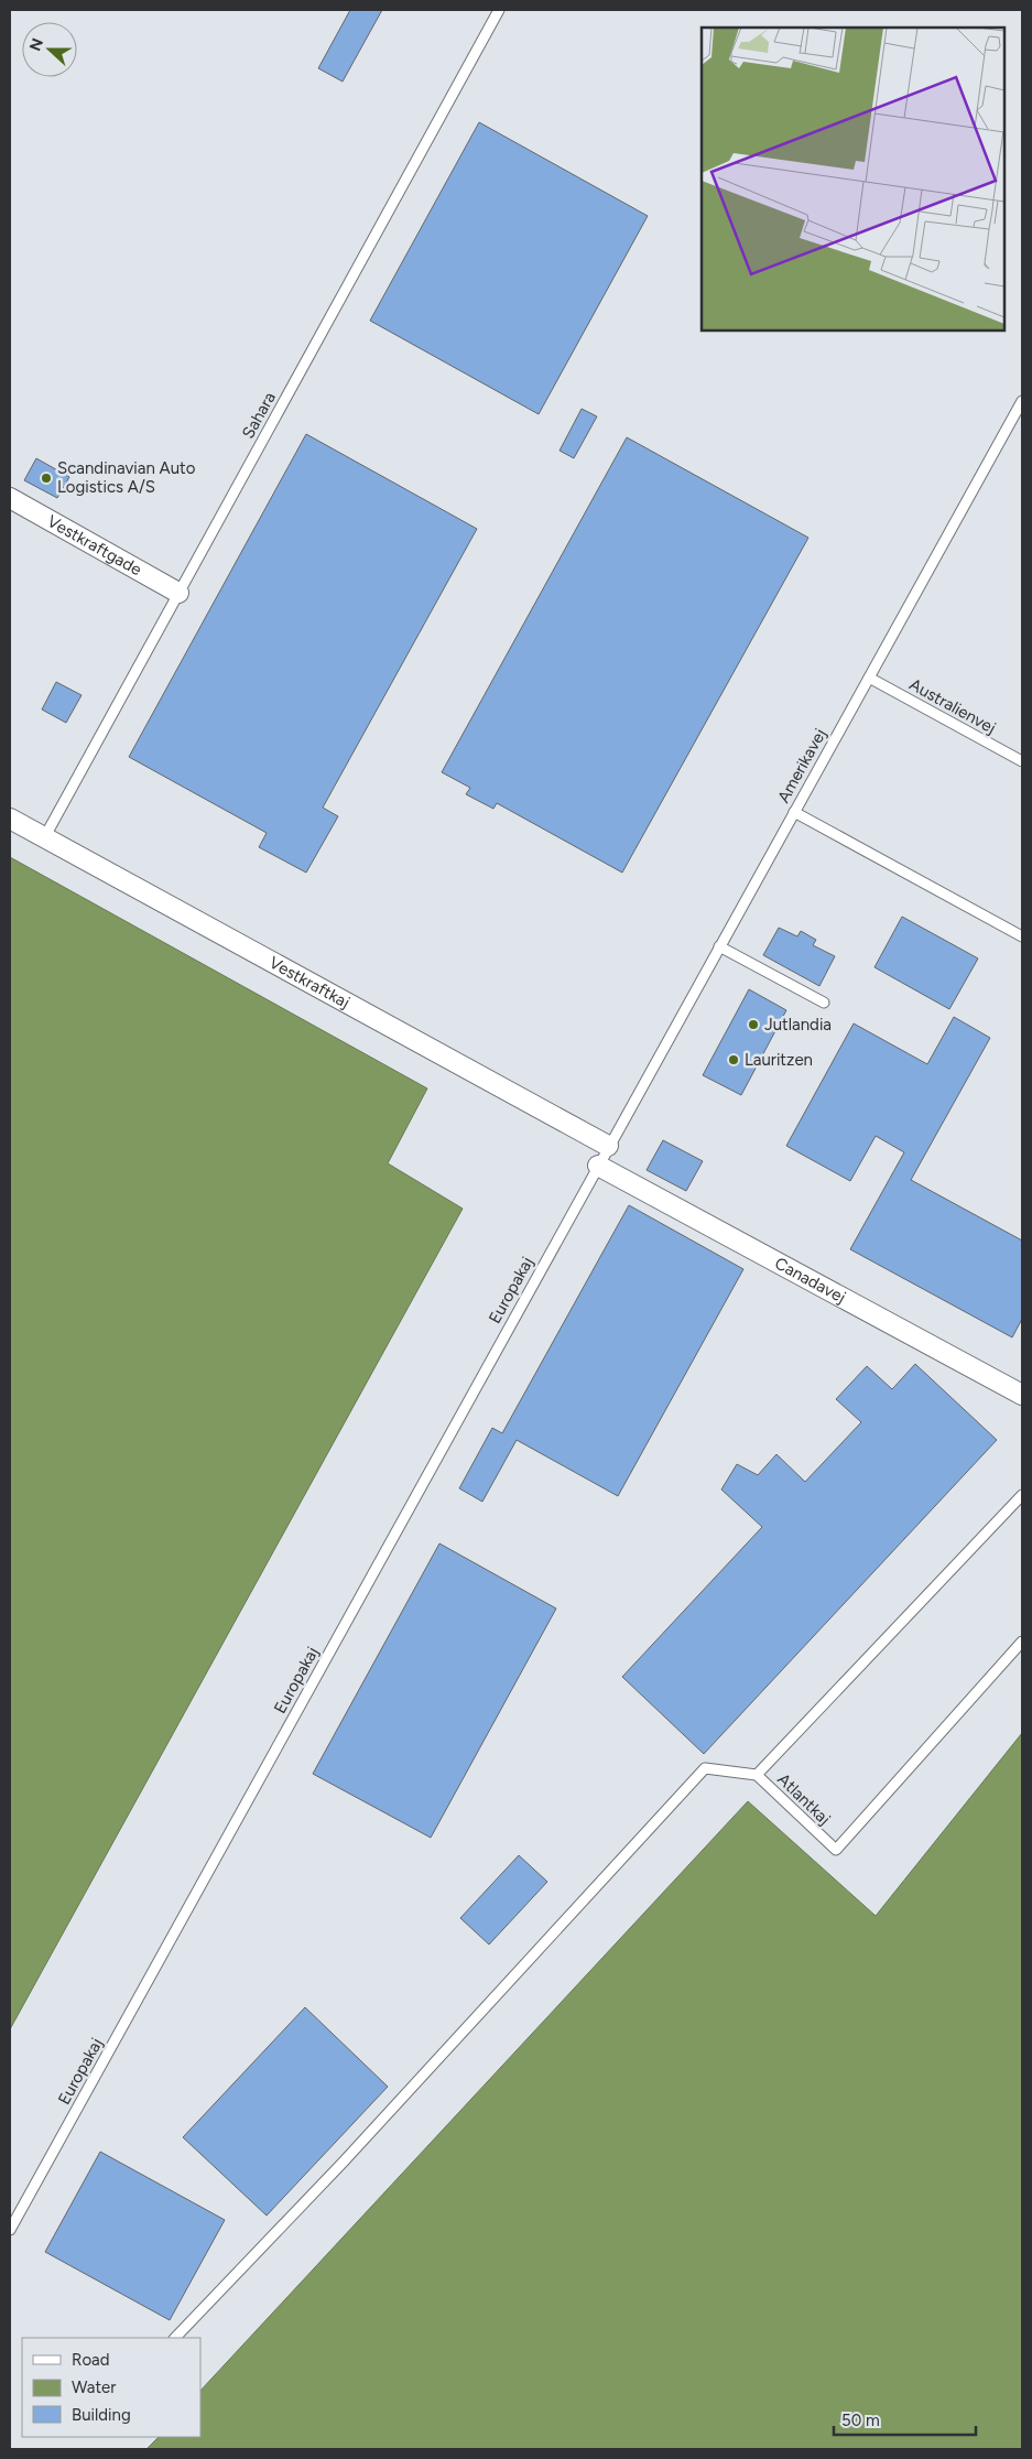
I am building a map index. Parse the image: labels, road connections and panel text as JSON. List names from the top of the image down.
{
  "streets": {
    "street": ["Vestkraftgade", "Vestkraftkaj", "Canadavej"],
    "lane": [
      "Sahara",
      "Australienvej",
      "Amerikavej",
      "Europakaj",
      "Atlantkaj"
    ]
  },
  "crossings": [
    ["Sahara", "Vestkraftgade"],
    ["Sahara", "Vestkraftkaj"],
    ["Australienvej", "Amerikavej"],
    ["Amerikavej", "Vestkraftkaj"],
    ["Amerikavej", "Europakaj"],
    ["Vestkraftkaj", "Europakaj"],
    ["Canadavej", "Europakaj"]
  ],
  "places": ["Scandinavian Auto Logistics A/S", "Jutlandia", "Lauritzen"],
  "legend": ["Road", "Water", "Building"],
  "scale_bar": "50 m",
  "north": "left"
}
